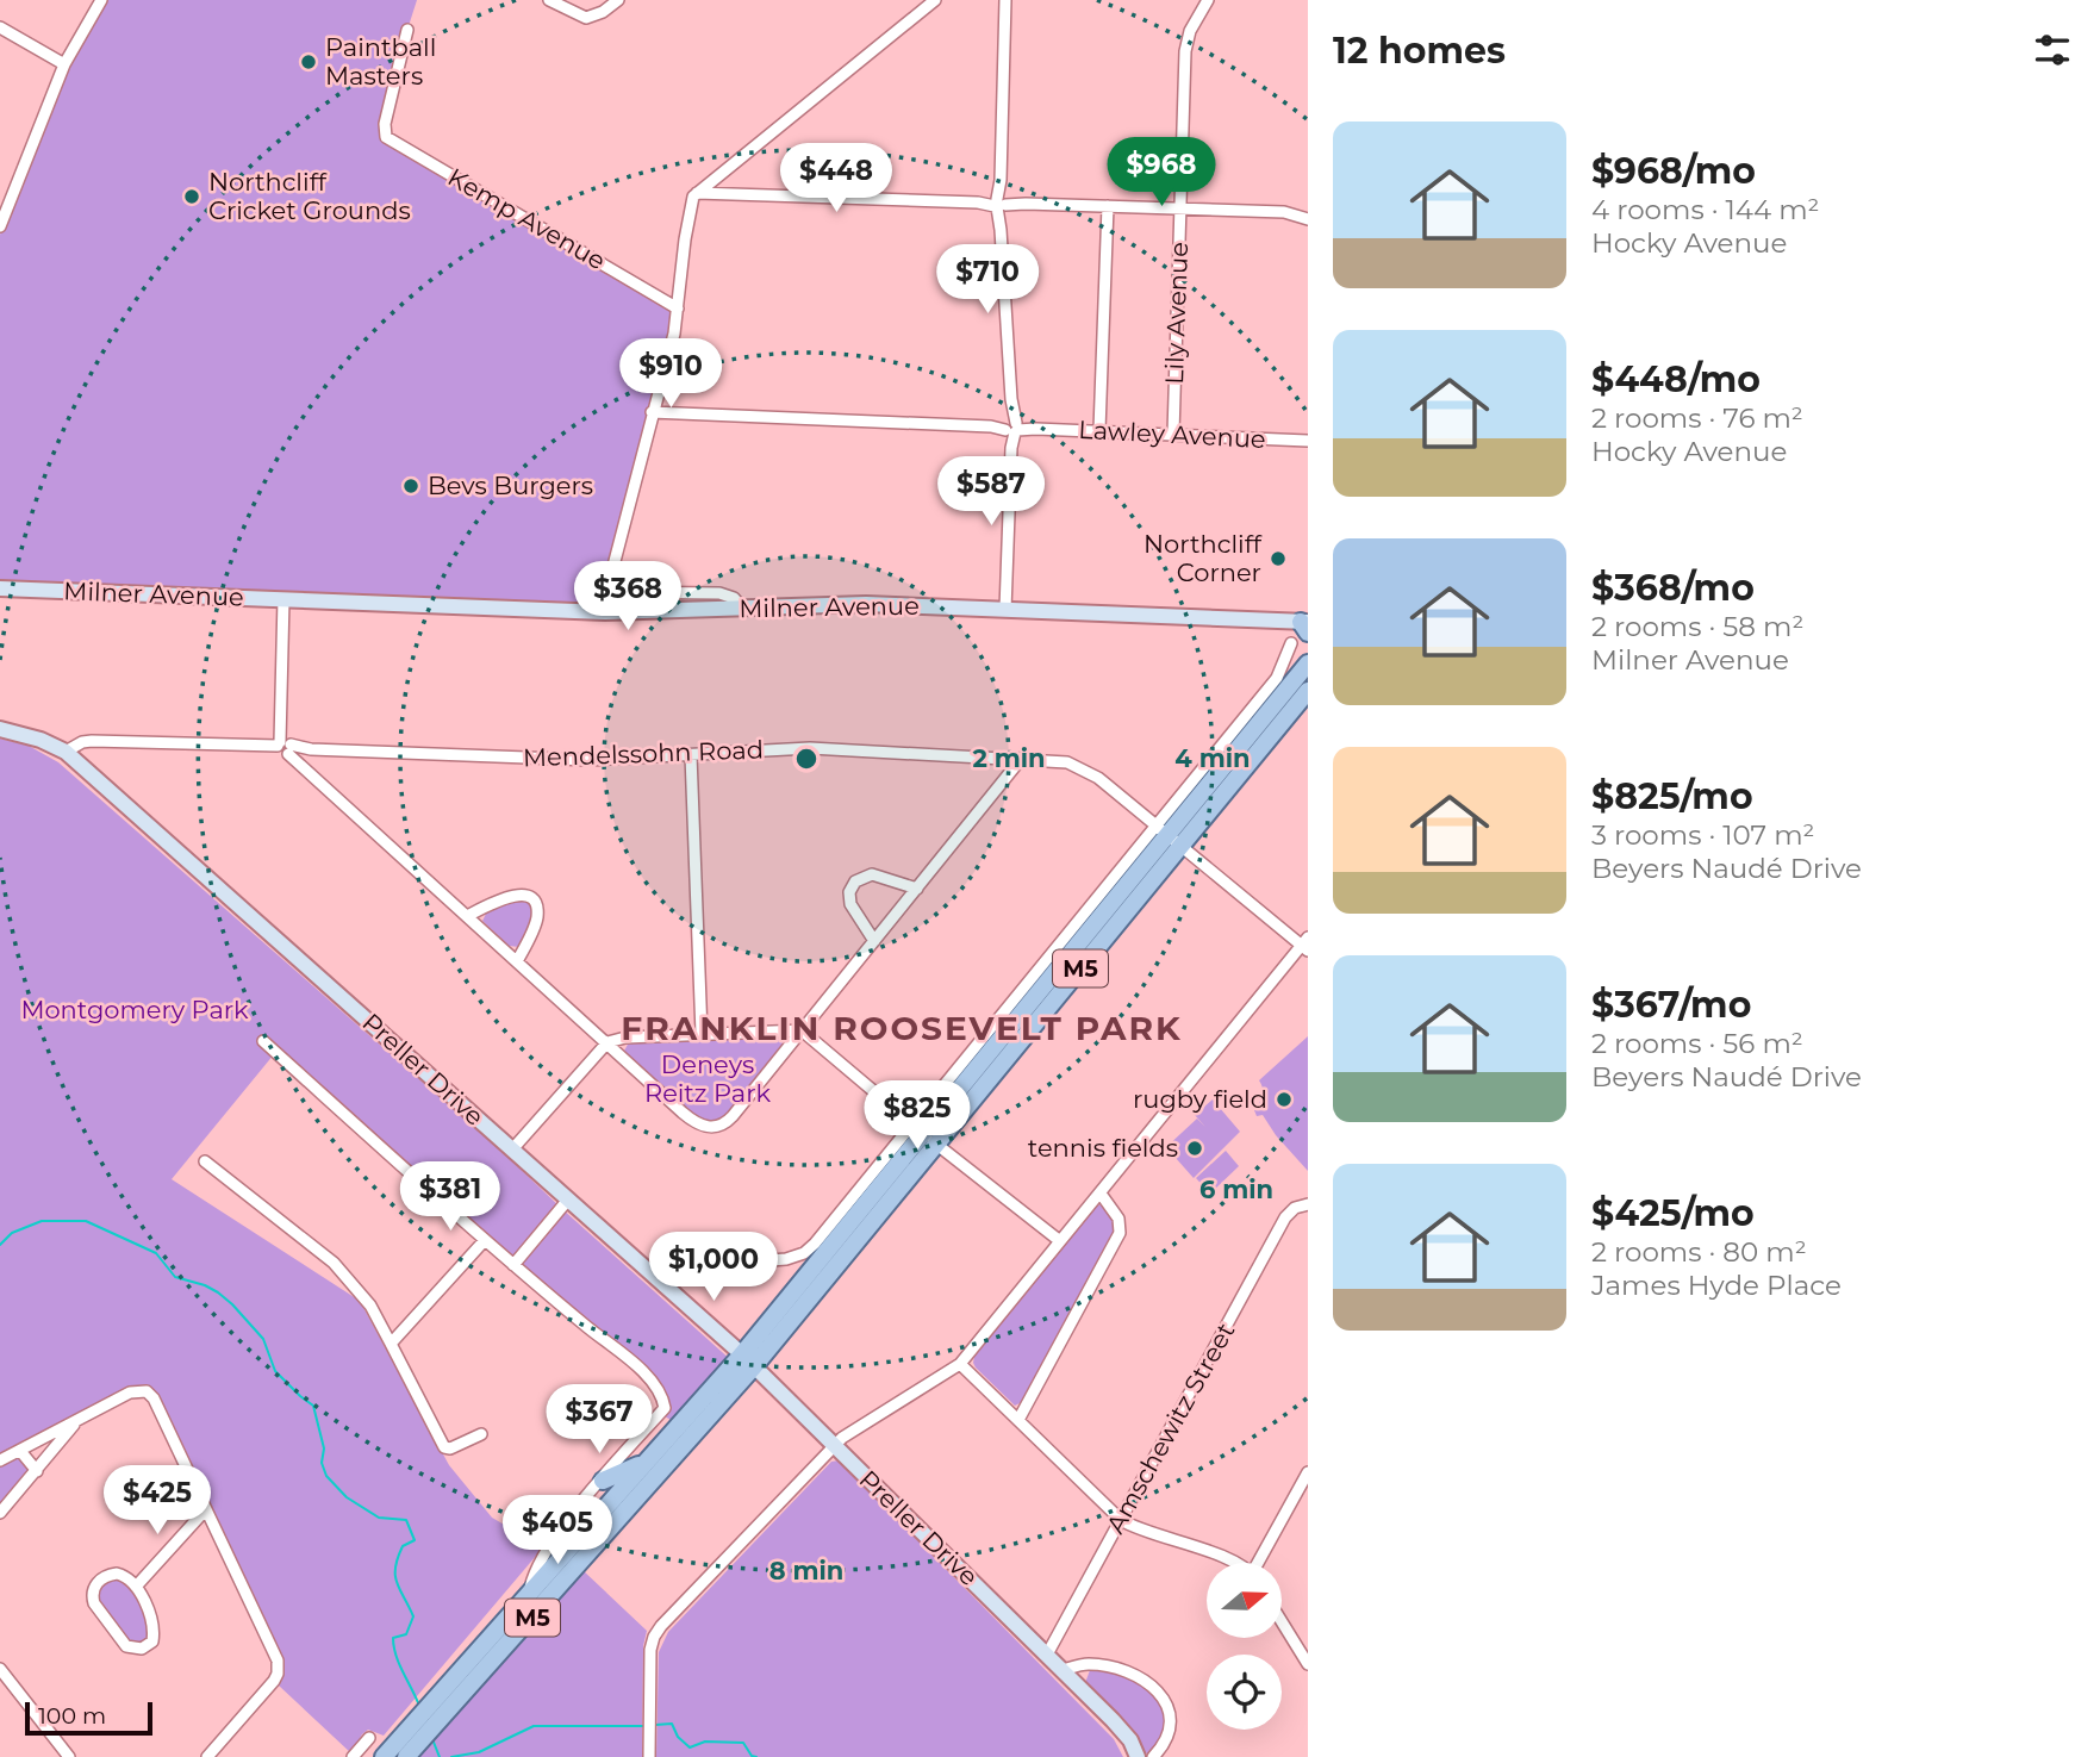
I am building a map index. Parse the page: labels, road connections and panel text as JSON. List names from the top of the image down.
{
  "streets": {
    "main road": ["Milner Avenue", "M5", "Preller Drive"],
    "street": [
      "Kemp Avenue",
      "Lily Avenue",
      "Lawley Avenue",
      "Mendelssohn Road",
      "Amschewitz Street"
    ]
  },
  "crossings": [
    ["Lily Avenue", "Lawley Avenue"],
    ["Mendelssohn Road", "M5"],
    ["Mendelssohn Road", "Preller Drive"],
    ["M5", "Preller Drive"],
    ["Preller Drive", "Amschewitz Street"]
  ],
  "districts": ["FRANKLIN ROOSEVELT PARK"],
  "parks": ["Montgomery Park", "Deneys Reitz Park"],
  "places": [
    "Paintball Masters",
    "Northcliff Cricket Grounds",
    "Bevs Burgers",
    "Northcliff Corner",
    "rugby field",
    "tennis fields"
  ],
  "scale_bar": "100 m",
  "north": "right",
  "page": {
    "heading": "12 homes",
    "list": [
      {
        "name": "$968/mo",
        "note": "4 rooms · 144 m² · Hocky Avenue"
      },
      {
        "name": "$448/mo",
        "note": "2 rooms · 76 m² · Hocky Avenue"
      },
      {
        "name": "$368/mo",
        "note": "2 rooms · 58 m² · Milner Avenue"
      },
      {
        "name": "$825/mo",
        "note": "3 rooms · 107 m² · Beyers Naudé Drive"
      },
      {
        "name": "$367/mo",
        "note": "2 rooms · 56 m² · Beyers Naudé Drive"
      },
      {
        "name": "$425/mo",
        "note": "2 rooms · 80 m² · James Hyde Place"
      }
    ],
    "price": [
      "$968",
      "$448",
      "$710",
      "$910",
      "$587",
      "$368",
      "$825",
      "$381",
      "$1,000",
      "$367",
      "$425",
      "$405"
    ],
    "scale": "100 m"
  },
  "rings": [
    "2 min",
    "4 min",
    "6 min",
    "8 min"
  ]
}
